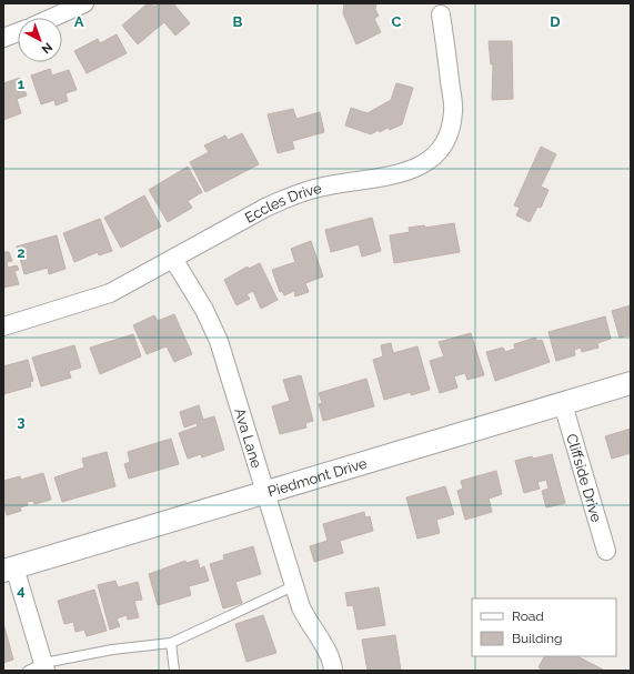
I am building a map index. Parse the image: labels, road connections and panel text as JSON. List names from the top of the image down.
{
  "streets": {
    "street": [
      "Eccles Drive",
      "Ava Lane",
      "Piedmont Drive",
      "Cliffside Drive"
    ]
  },
  "crossings": [
    ["Eccles Drive", "Ava Lane"],
    ["Ava Lane", "Piedmont Drive"],
    ["Piedmont Drive", "Cliffside Drive"]
  ],
  "legend": ["Road", "Building"],
  "north": "bottom right",
  "grid": {
    "columns": [
      "A",
      "B",
      "C",
      "D"
    ],
    "rows": [
      "1",
      "2",
      "3",
      "4"
    ]
  }
}
